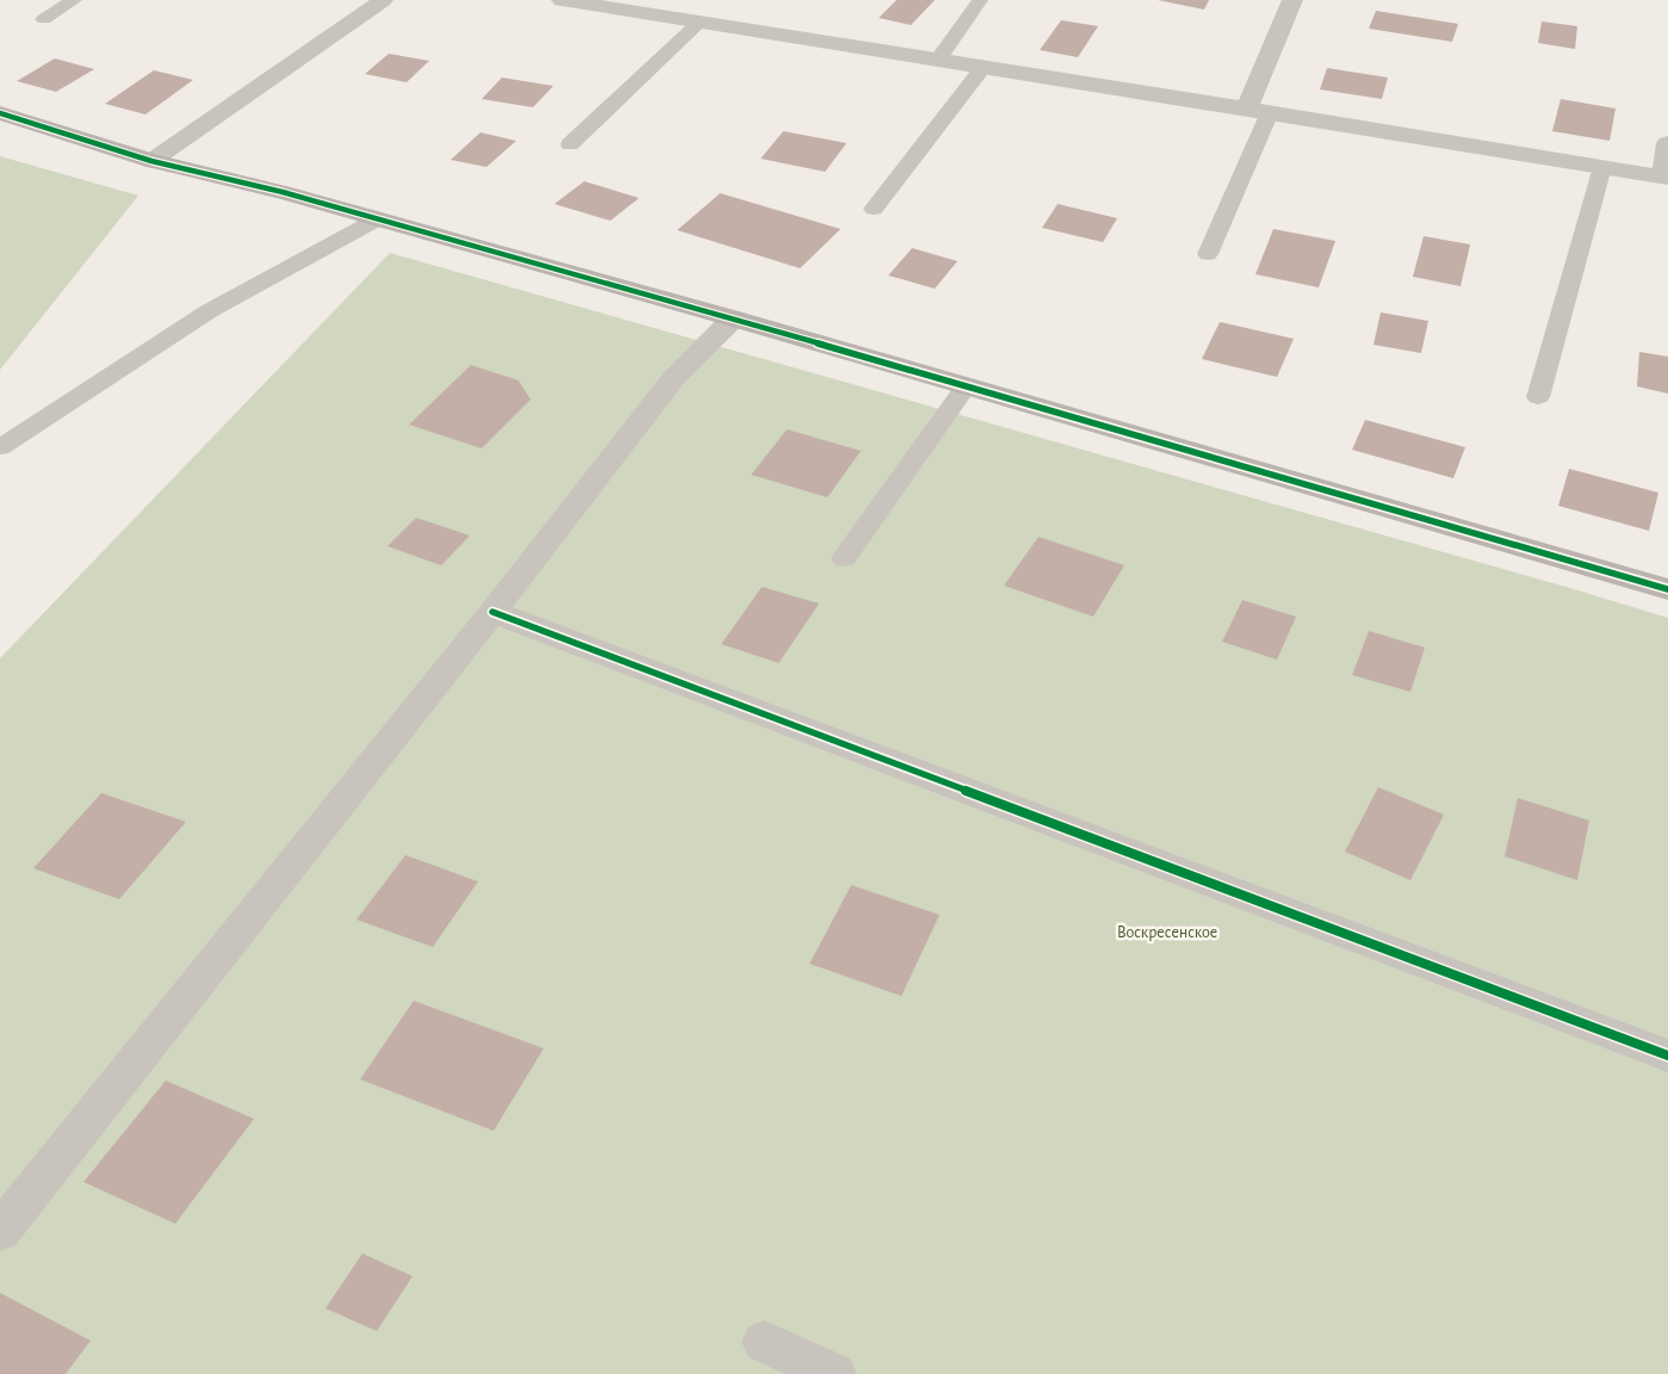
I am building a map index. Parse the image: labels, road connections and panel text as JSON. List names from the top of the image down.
{
  "parks": ["Воскресенское"]
}
